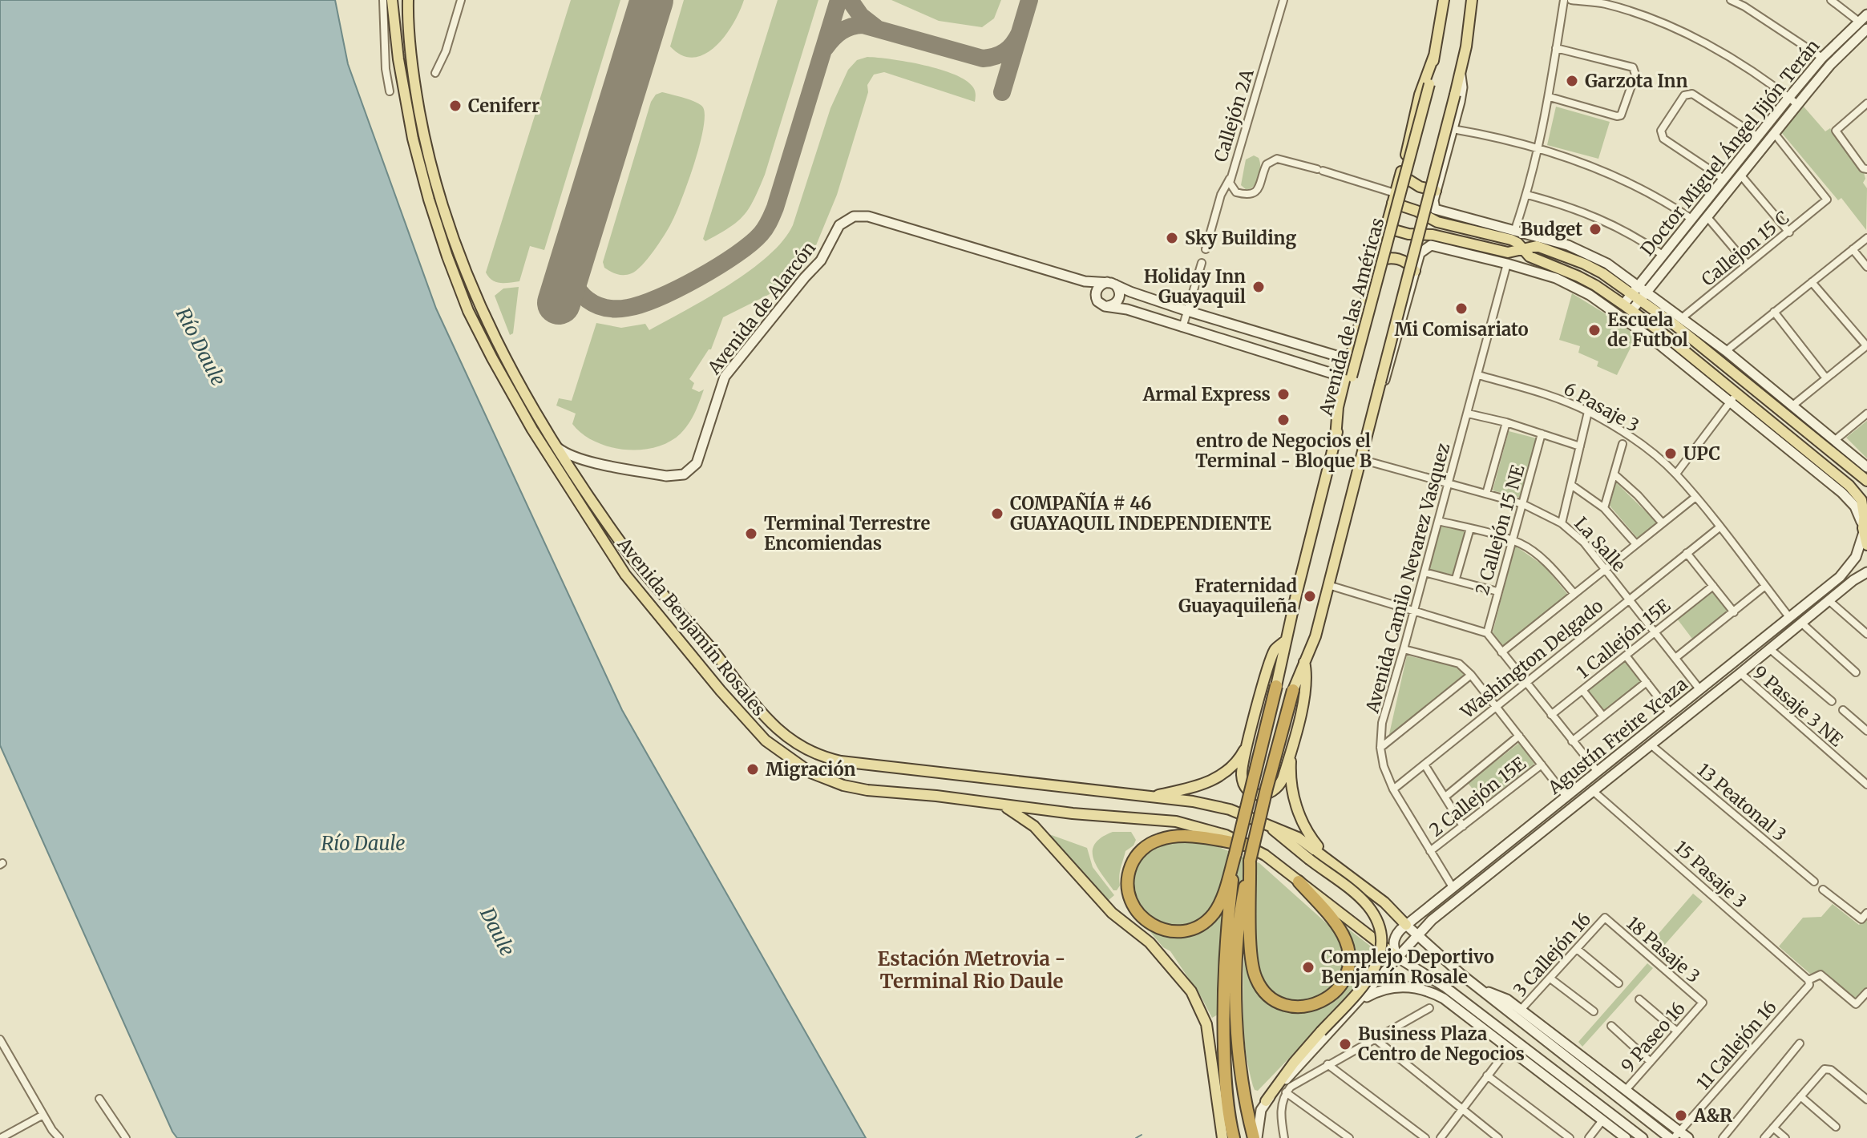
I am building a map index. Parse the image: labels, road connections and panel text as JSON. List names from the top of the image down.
{
  "streets": {
    "main road": [
      "Doctor Miguel Ángel Jijón Terán",
      "Avenida de Alarcón",
      "Avenida de las Américas",
      "Avenida Benjamín Rosales",
      "Agustín Freire Ycaza"
    ],
    "street": [
      "Callejón 2A",
      "Callejon 15 C",
      "6 Pasaje 3",
      "2 Callejón 15 NE",
      "La Salle",
      "Avenida Camilo Nevarez Vasquez",
      "1 Callejón 15E",
      "Washington Delgado",
      "9 Pasaje 3 NE",
      "2 Callejón 15E",
      "13 Peatonal 3",
      "15 Pasaje 3",
      "18 Pasaje 3",
      "3 Callejón 16",
      "9 Paseo 16",
      "11 Callejón 16"
    ]
  },
  "crossings": [
    ["Doctor Miguel Ángel Jijón Terán", "Callejon 15 C"],
    ["Avenida de Alarcón", "Avenida Benjamín Rosales"],
    ["6 Pasaje 3", "Avenida Camilo Nevarez Vasquez"],
    ["6 Pasaje 3", "Washington Delgado"],
    ["6 Pasaje 3", "Agustín Freire Ycaza"],
    ["2 Callejón 15 NE", "La Salle"],
    ["La Salle", "Avenida Camilo Nevarez Vasquez"],
    ["La Salle", "1 Callejón 15E"],
    ["La Salle", "Washington Delgado"],
    ["La Salle", "Agustín Freire Ycaza"],
    ["Avenida Camilo Nevarez Vasquez", "Washington Delgado"],
    ["Avenida Camilo Nevarez Vasquez", "Agustín Freire Ycaza"],
    ["Avenida Camilo Nevarez Vasquez", "2 Callejón 15E"],
    ["Avenida Benjamín Rosales", "Agustín Freire Ycaza"],
    ["9 Pasaje 3 NE", "Agustín Freire Ycaza"],
    ["Agustín Freire Ycaza", "13 Peatonal 3"],
    ["Agustín Freire Ycaza", "15 Pasaje 3"],
    ["15 Pasaje 3", "11 Callejón 16"],
    ["18 Pasaje 3", "3 Callejón 16"],
    ["18 Pasaje 3", "9 Paseo 16"]
  ],
  "districts": ["Estación Metrovia - Terminal Rio Daule"],
  "water": ["Río Daule", "Daule"],
  "places": [
    "Garzota Inn",
    "Ceniferr",
    "Budget",
    "Sky Building",
    "Holiday Inn Guayaquil",
    "Mi Comisariato",
    "Escuela de Futbol",
    "Armal Express",
    "entro de Negocios el Terminal - Bloque B",
    "UPC",
    "COMPAÑÍA # 46 GUAYAQUIL INDEPENDIENTE",
    "Terminal Terrestre Encomiendas",
    "Fraternidad Guayaquileña",
    "Migración",
    "Complejo Deportivo Benjamín Rosale",
    "Business Plaza Centro de Negocios",
    "A&R"
  ]
}
